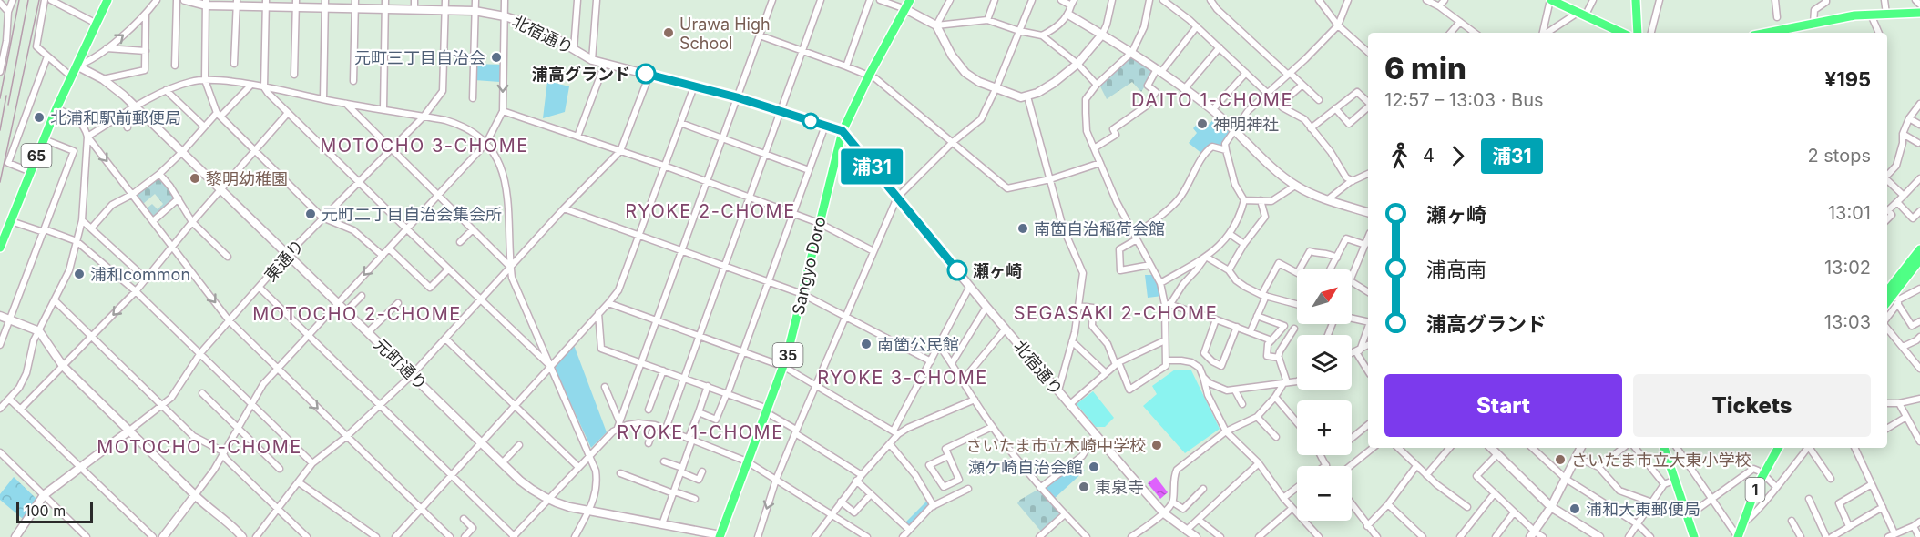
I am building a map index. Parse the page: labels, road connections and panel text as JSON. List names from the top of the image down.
{
  "streets": {
    "main road": [
      "65",
      "Sangyo Doro",
      "35",
      "1"
    ],
    "street": ["北宿通り", "東通り", "元町通り"]
  },
  "crossings": [
    ["北宿通り", "東通り"],
    ["北宿通り", "Sangyo Doro"],
    ["65", "元町通り"],
    ["東通り", "元町通り"],
    ["Sangyo Doro", "元町通り"]
  ],
  "districts": [
    "DAITO 1-CHOME",
    "MOTOCHO 3-CHOME",
    "RYOKE 2-CHOME",
    "SEGASAKI 2-CHOME",
    "MOTOCHO 2-CHOME",
    "RYOKE 3-CHOME",
    "RYOKE 1-CHOME",
    "MOTOCHO 1-CHOME"
  ],
  "places": [
    "Urawa High School",
    "元町三丁目自治会",
    "浦高グランド",
    "北浦和駅前郵便局",
    "神明神社",
    "黎明幼稚園",
    "元町二丁目自治会集会所",
    "南箇自治稲荷会館",
    "瀬ヶ崎",
    "浦和common",
    "南箇公民館",
    "さいたま市立木崎中学校",
    "さいたま市立大東小学校",
    "瀬ケ崎自治会館",
    "東泉寺",
    "浦和大東郵便局"
  ],
  "lines": ["bus line 浦31"],
  "scale_bar": "100 m",
  "north": "top right",
  "page": {
    "on_map": "浦31",
    "heading": ["6 min", "12:57 – 13:03 · Bus", "¥195"],
    "legs": ["4", "浦31", "2 stops"],
    "list": [
      {
        "name": "瀬ヶ崎",
        "value": "13:01"
      },
      {
        "name": "浦高南",
        "value": "13:02"
      },
      {
        "name": "浦高グランド",
        "value": "13:03"
      }
    ],
    "map_buttons": ["+", "−"],
    "buttons": ["Start", "Tickets"],
    "scale": "100 m"
  }
}
